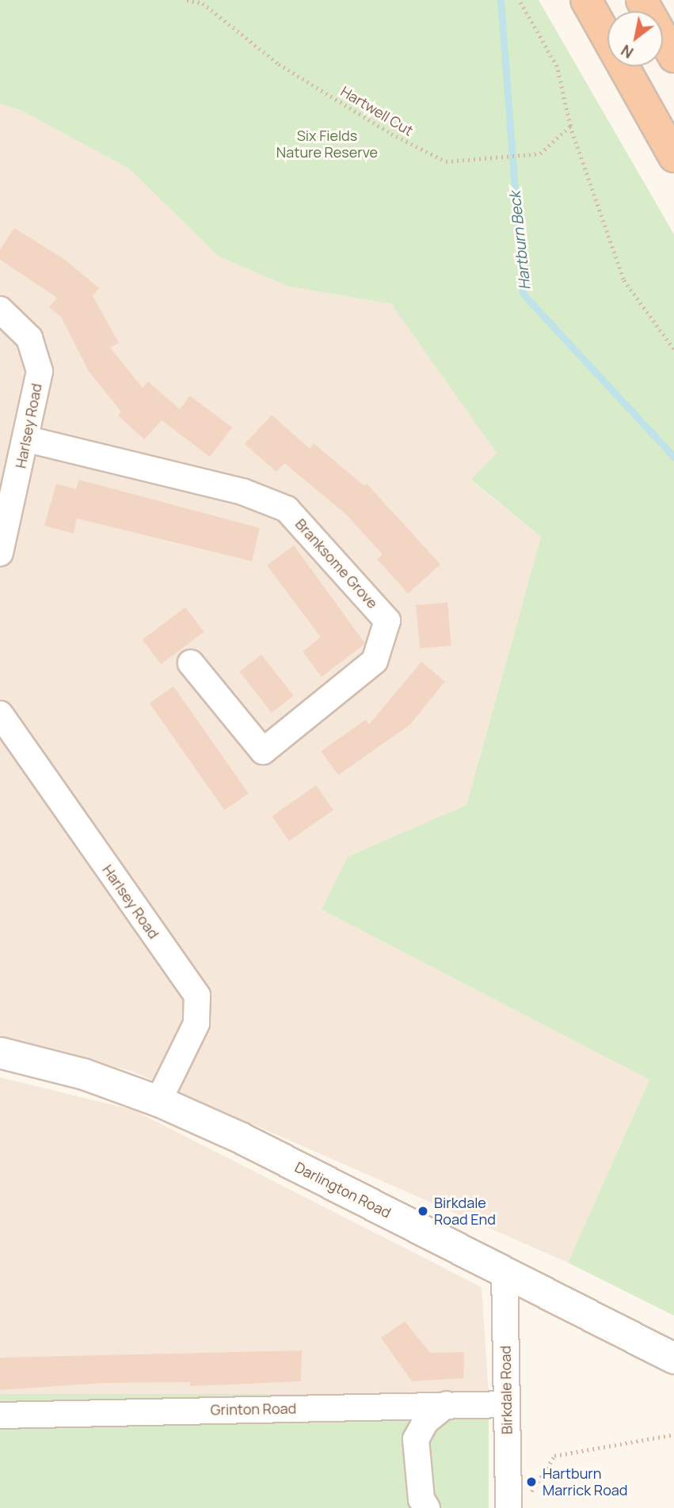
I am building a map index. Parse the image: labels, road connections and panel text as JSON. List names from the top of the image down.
{
  "streets": {
    "street": [
      "Harlsey Road",
      "Branksome Grove",
      "Darlington Road",
      "Birkdale Road",
      "Grinton Road"
    ],
    "path": ["Hartwell Cut"]
  },
  "crossings": [
    ["Harlsey Road", "Branksome Grove"],
    ["Harlsey Road", "Darlington Road"],
    ["Darlington Road", "Birkdale Road"],
    ["Birkdale Road", "Grinton Road"]
  ],
  "water": ["Hartburn Beck"],
  "parks": ["Six Fields Nature Reserve"],
  "places": ["Birkdale Road End", "Hartburn Marrick Road"],
  "north": "bottom left"
}
